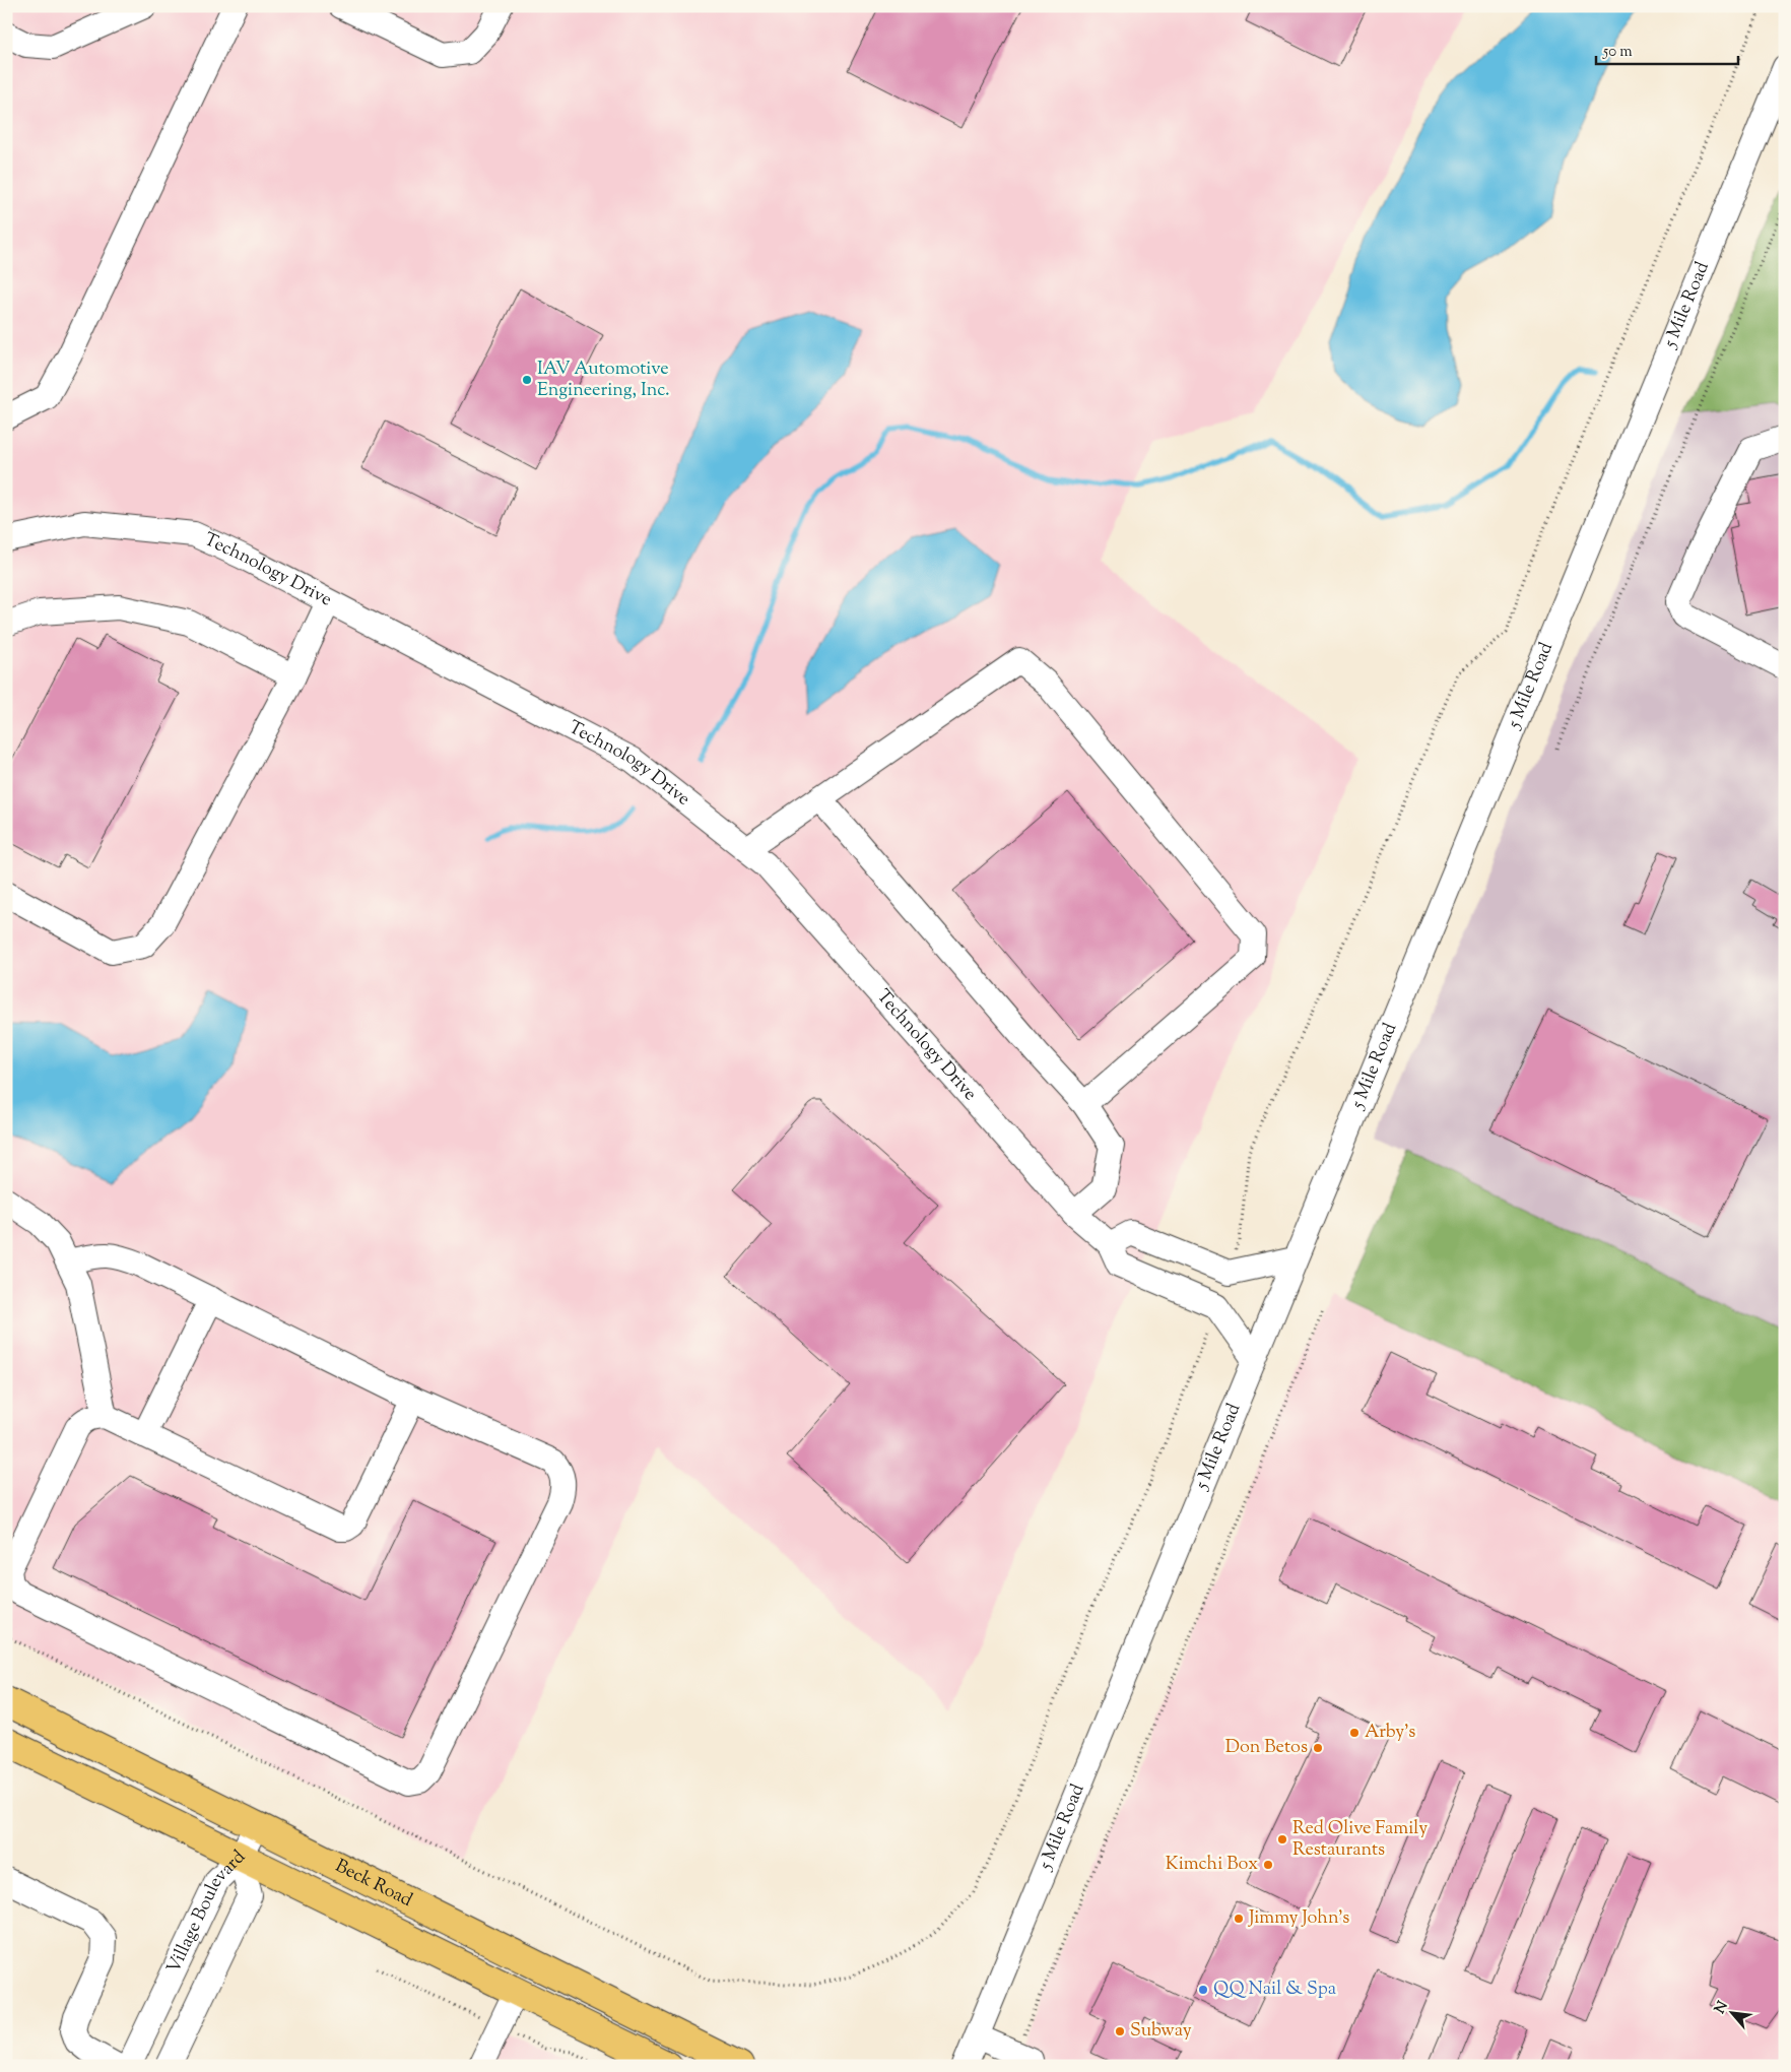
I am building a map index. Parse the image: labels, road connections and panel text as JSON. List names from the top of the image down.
{
  "streets": {
    "main road": ["Beck Road"],
    "street": ["5 Mile Road", "Technology Drive", "Village Boulevard"]
  },
  "crossings": [
    ["Beck Road", "Village Boulevard"]
  ],
  "places": [
    "IAV Automotive Engineering, Inc.",
    "Arby's",
    "Don Betos",
    "Red Olive Family Restaurants",
    "Kimchi Box",
    "Jimmy John's",
    "QQ Nail & Spa",
    "Subway"
  ],
  "scale_bar": "50 m",
  "north": "top left"
}
